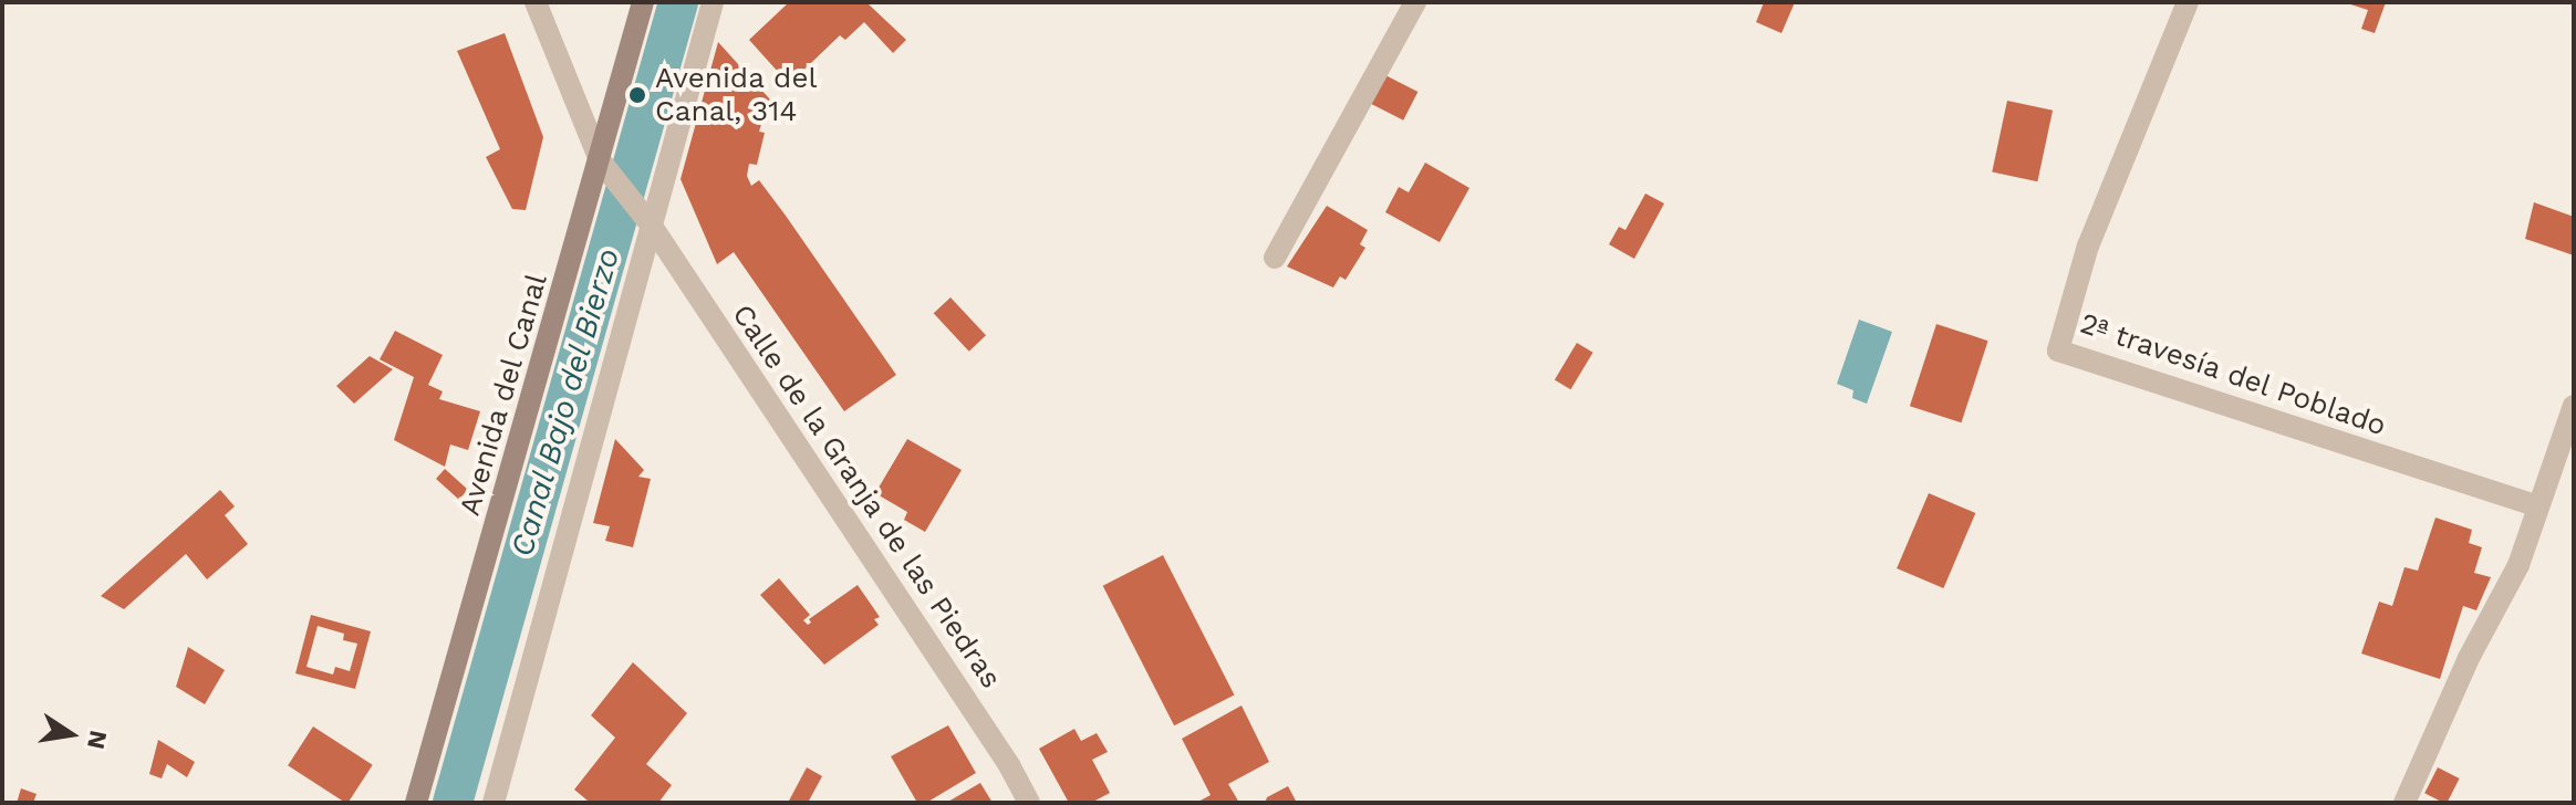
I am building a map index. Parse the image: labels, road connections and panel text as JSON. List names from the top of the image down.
{
  "streets": {
    "street": ["2ª travesía del Poblado", "Avenida del Canal", "Calle de la Granja de las Piedras"]
  },
  "crossings": [
    ["Avenida del Canal", "Calle de la Granja de las Piedras"]
  ],
  "water": ["Canal Bajo del Bierzo"],
  "places": ["Avenida del Canal, 314"],
  "north": "right"
}
